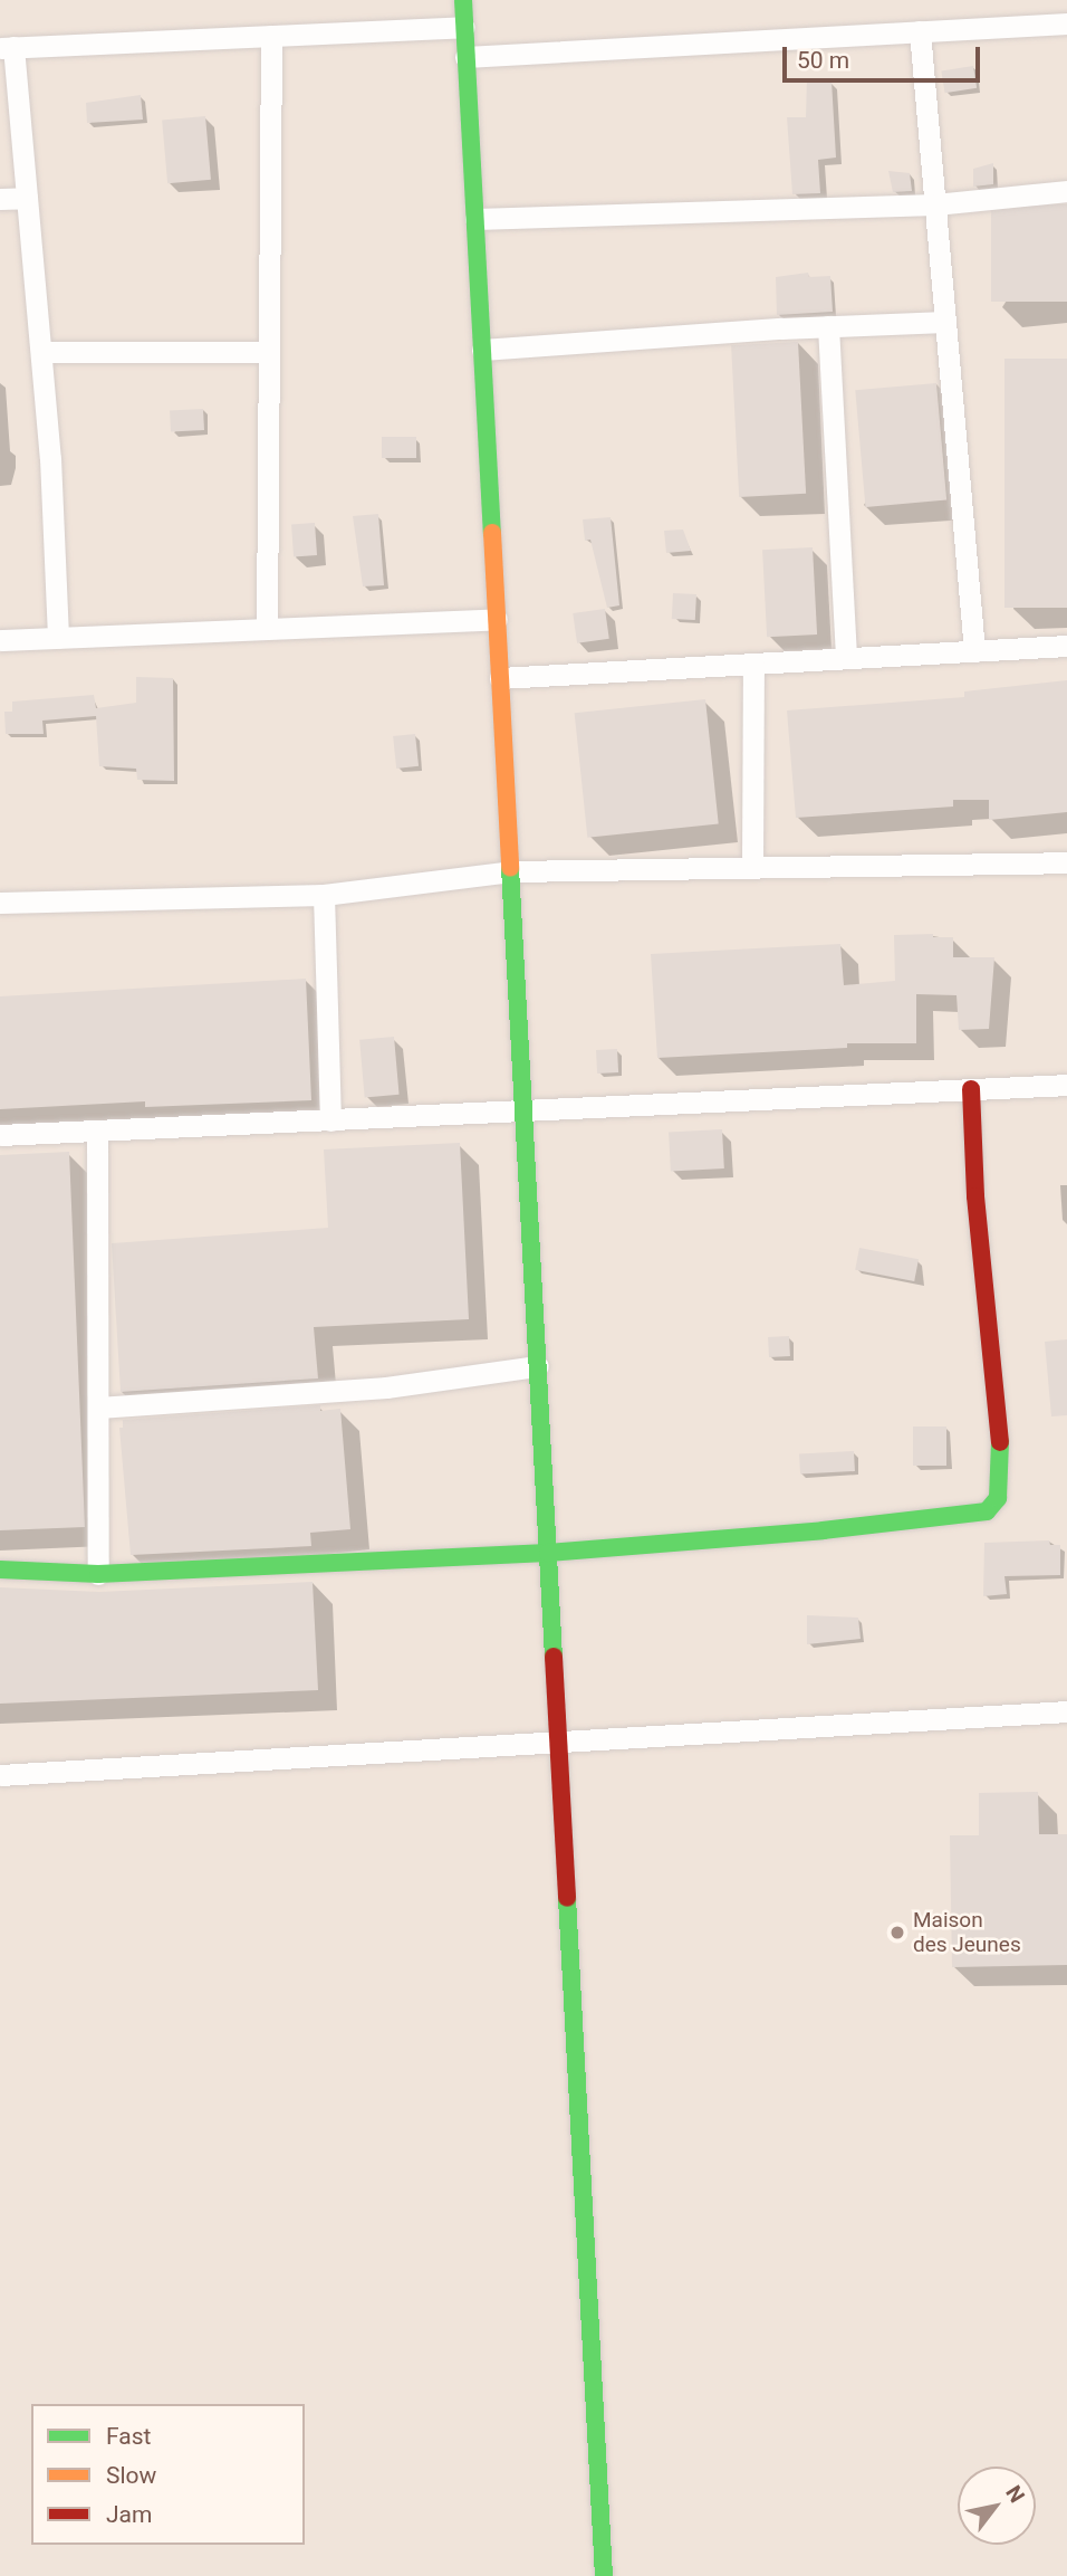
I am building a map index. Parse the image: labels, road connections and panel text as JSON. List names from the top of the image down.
{
  "places": ["Maison des Jeunes"],
  "legend": ["Fast", "Slow", "Jam"],
  "scale_bar": "50 m",
  "north": "top right"
}
